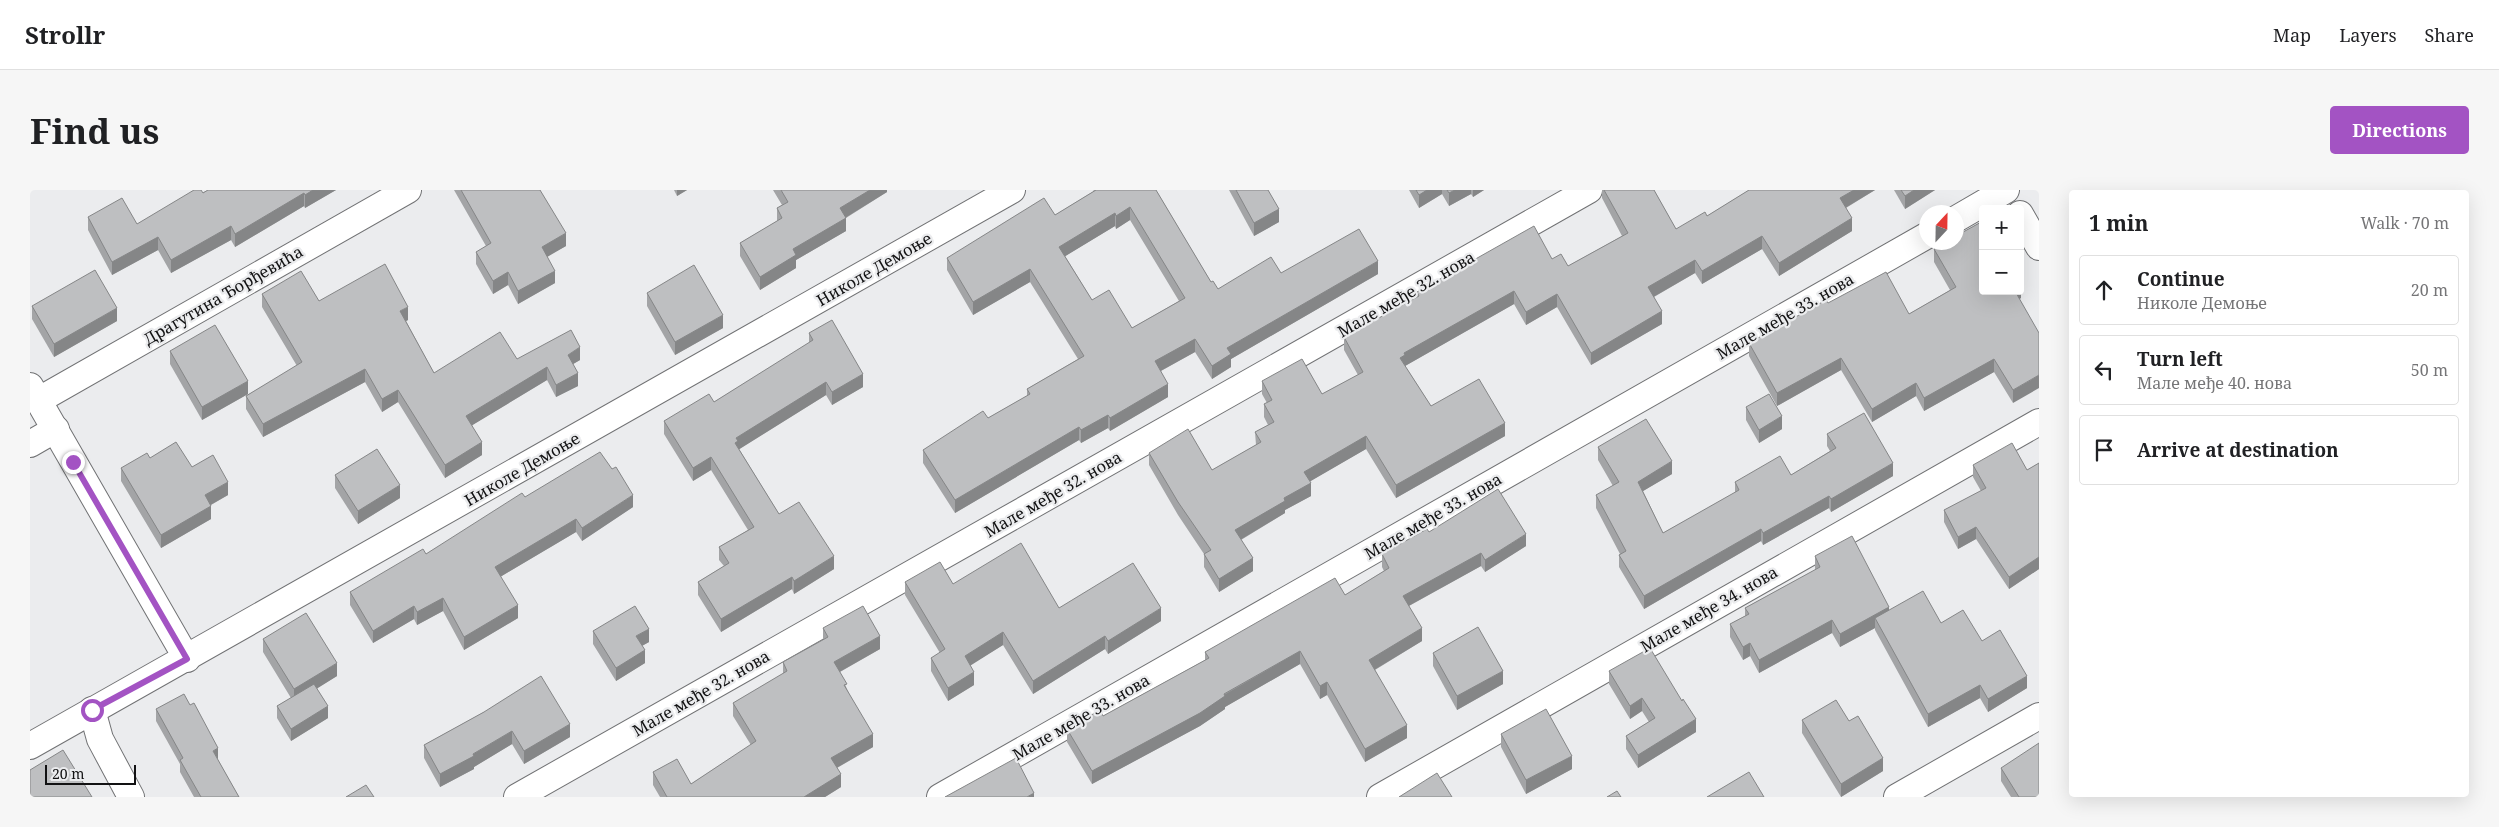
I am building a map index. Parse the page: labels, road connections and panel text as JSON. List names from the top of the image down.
{
  "streets": {
    "street": [
      "Николе Демоње",
      "Мале међе 32. нова",
      "Драгутина Ђорђевића",
      "Мале међе 33. нова",
      "Мале међе 34. нова"
    ]
  },
  "scale_bar": "20 m",
  "north": "top",
  "page": {
    "header": "Strollr",
    "nav": ["Map", "Layers", "Share"],
    "buttons": "Directions",
    "title": "Find us",
    "heading": ["1 min", "Walk · 70 m"],
    "map_buttons": ["+", "−"],
    "list": [
      ["Continue", "Николе Демоње", "20 m"],
      ["Turn left", "Мале међе 40. нова", "50 m"],
      "Arrive at destination"
    ],
    "scale": "20 m"
  }
}
